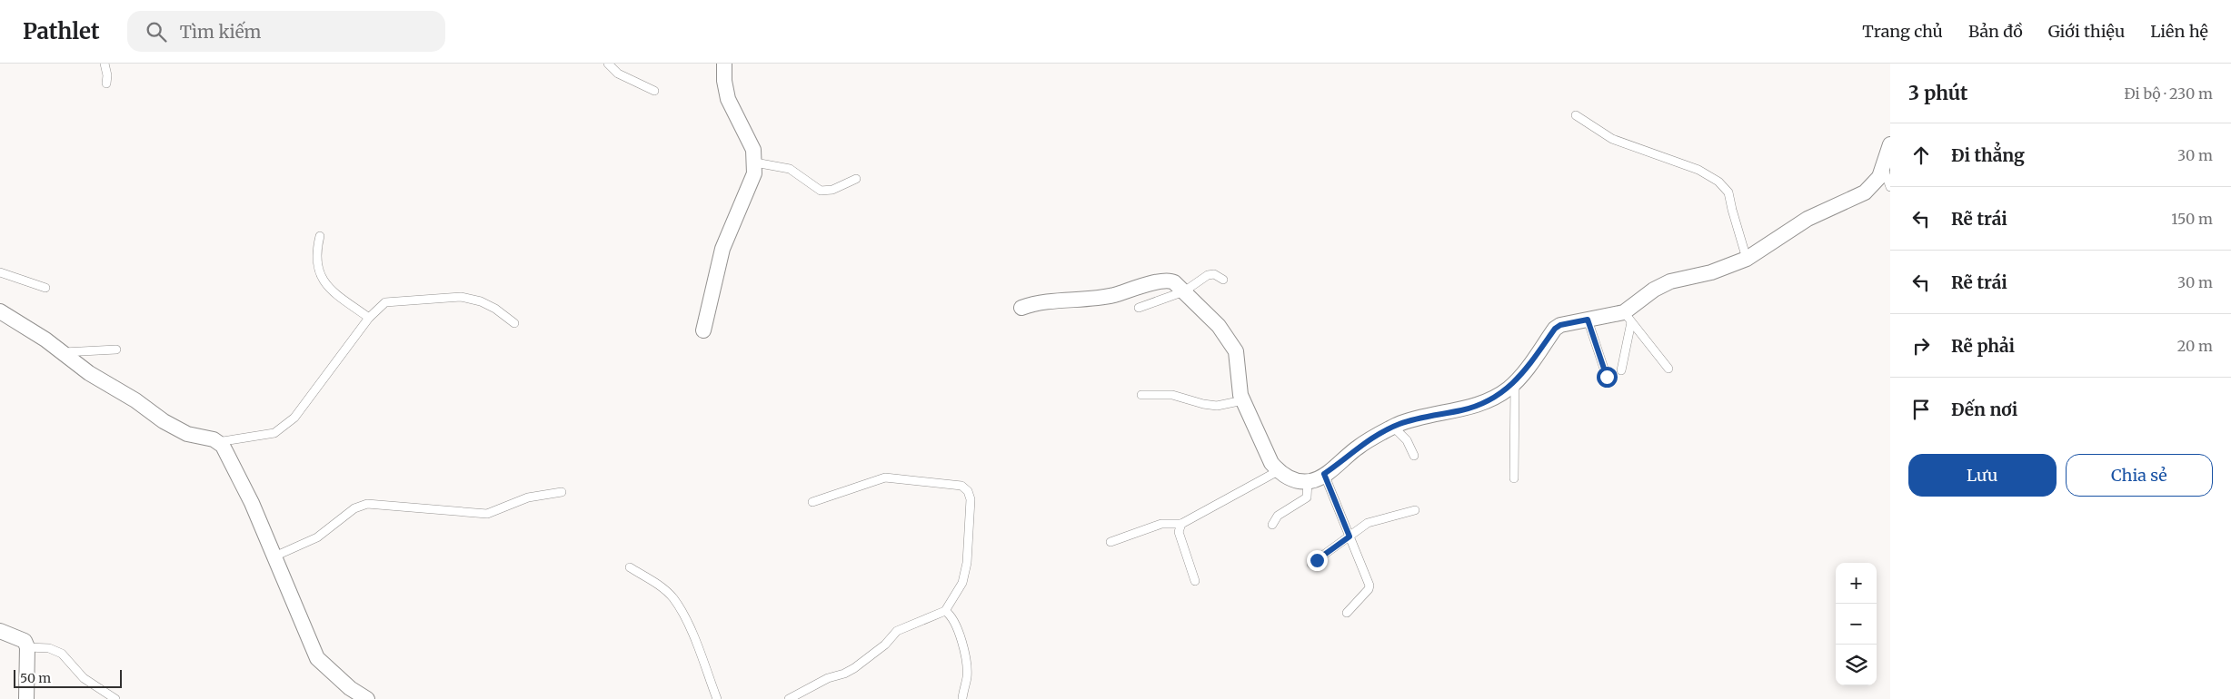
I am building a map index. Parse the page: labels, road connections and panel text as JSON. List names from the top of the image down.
{
  "scale_bar": "50 m",
  "page": {
    "header": "Pathlet",
    "search": "Tìm kiếm",
    "nav": [
      "Trang chủ",
      "Bản đồ",
      "Giới thiệu",
      "Liên hệ"
    ],
    "heading": ["3 phút", "Đi bộ · 230 m"],
    "list": [
      ["Đi thẳng", "30 m"],
      ["Rẽ trái", "150 m"],
      ["Rẽ trái", "30 m"],
      ["Rẽ phải", "20 m"],
      "Đến nơi"
    ],
    "buttons": ["Lưu", "Chia sẻ"],
    "map_buttons": ["+", "−"],
    "scale": "50 m"
  }
}
